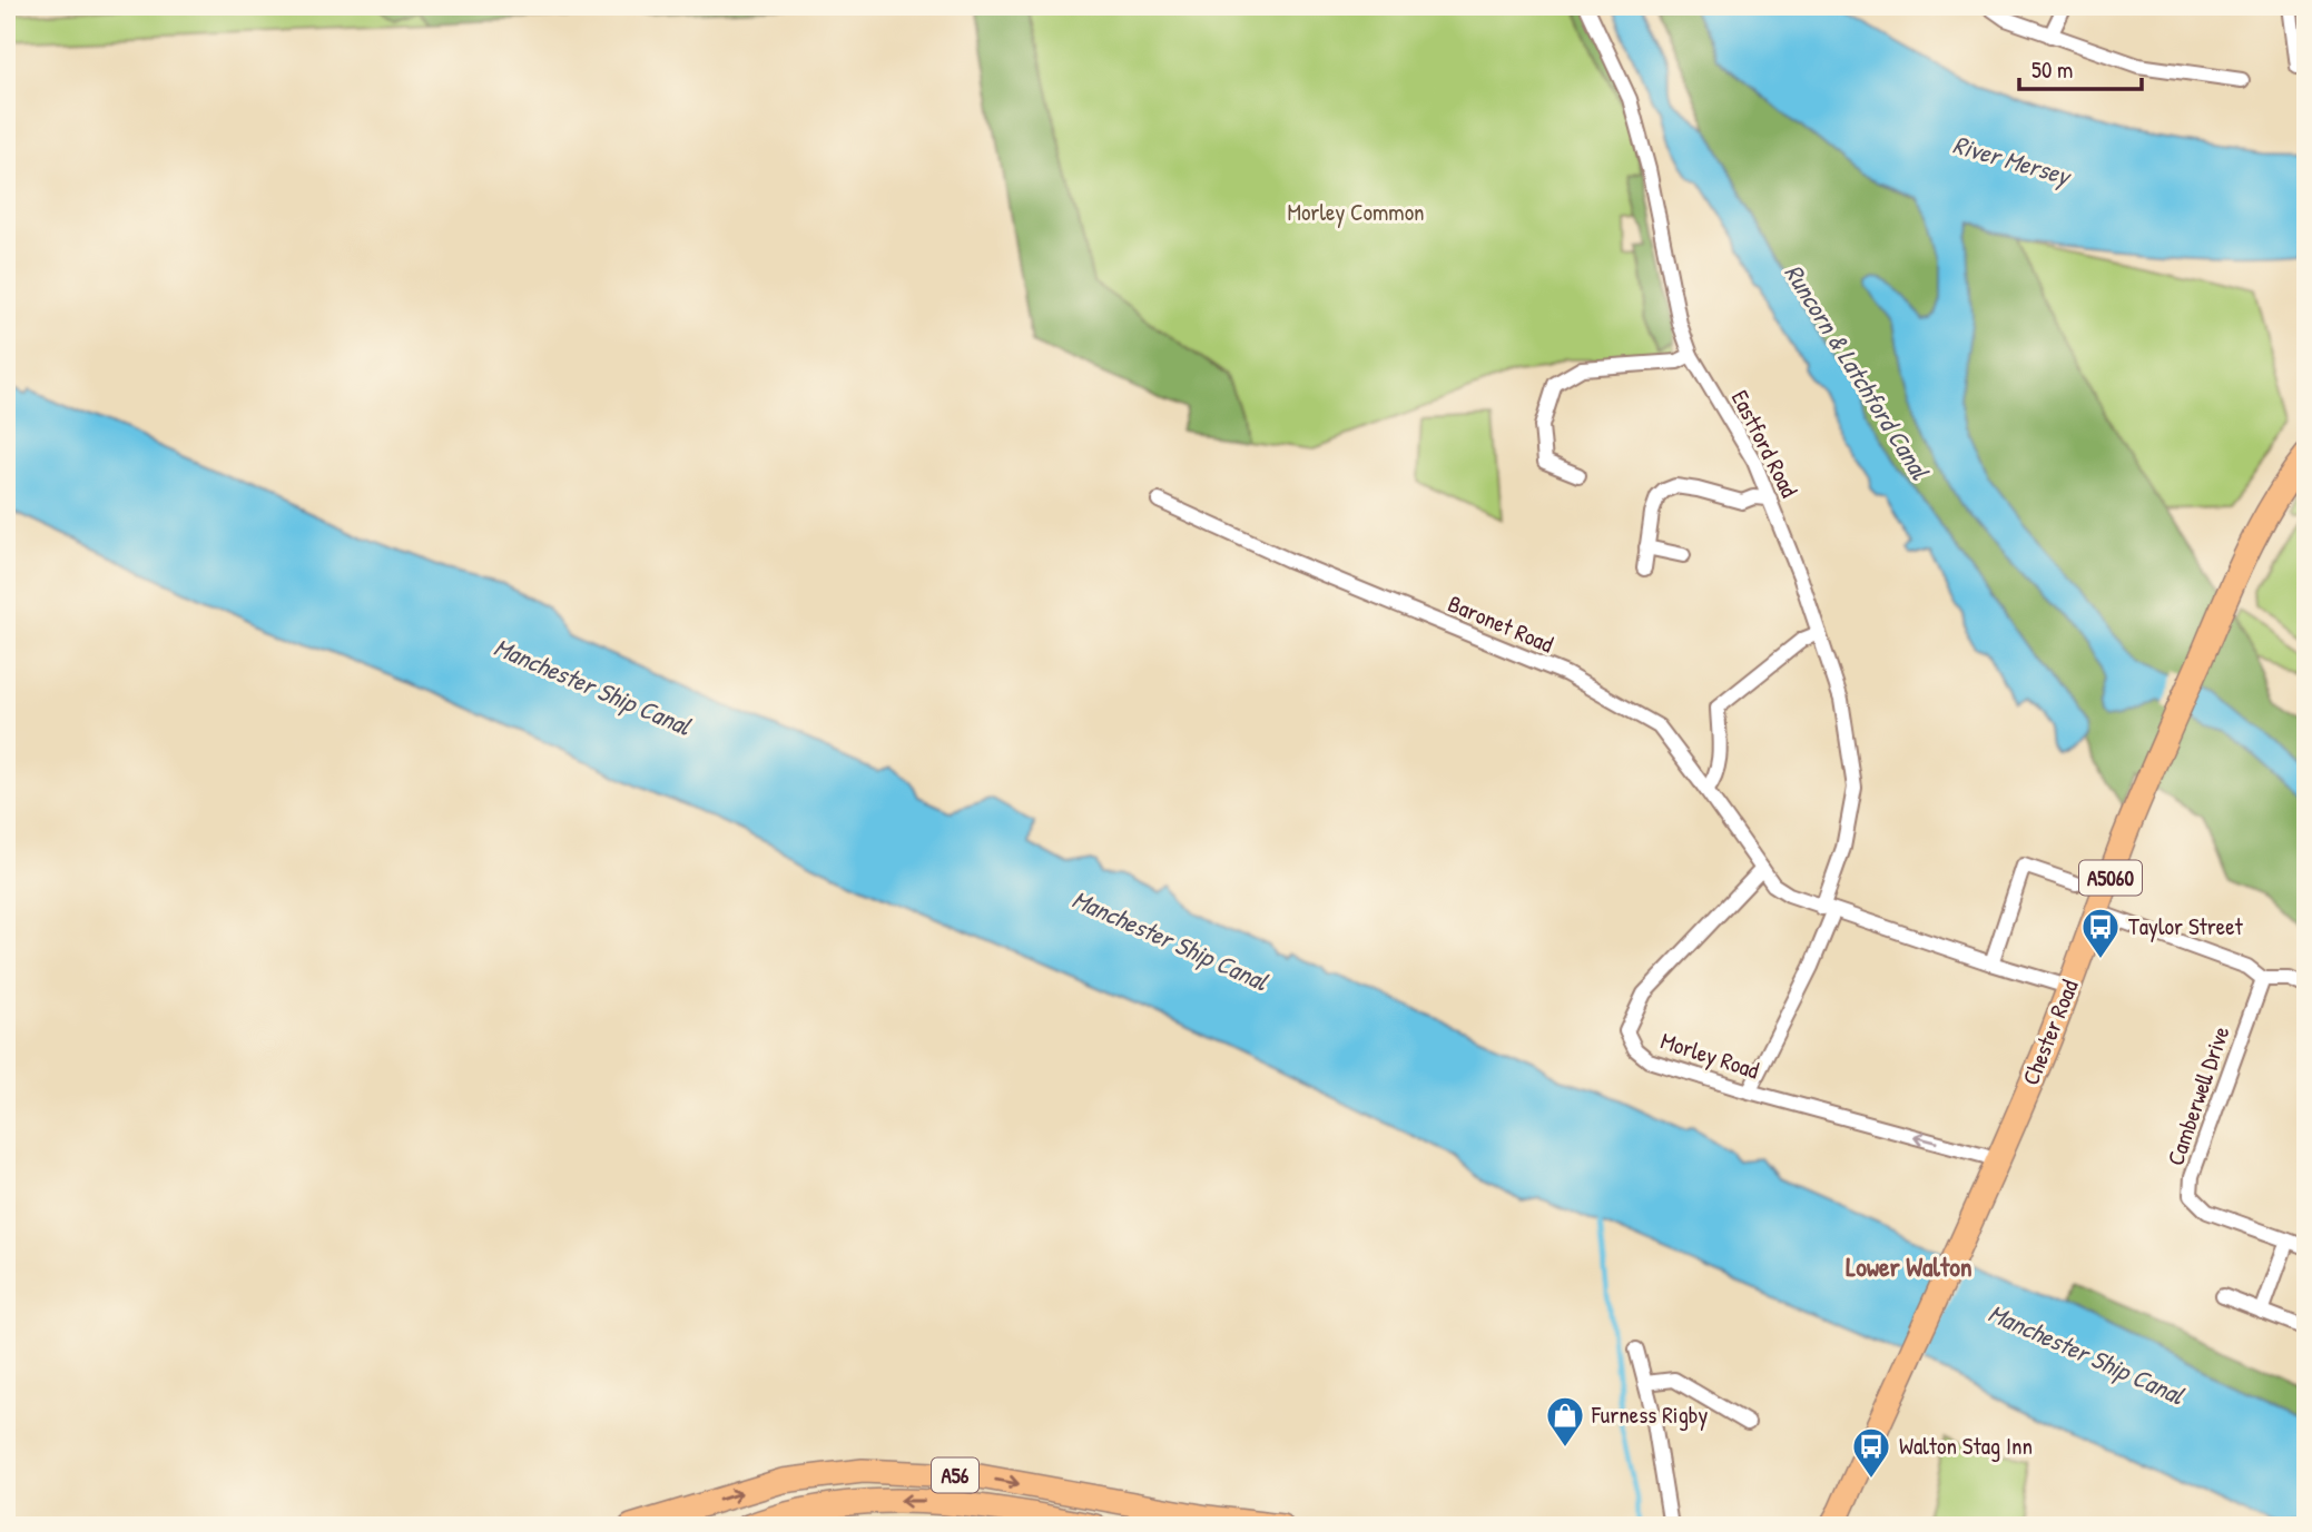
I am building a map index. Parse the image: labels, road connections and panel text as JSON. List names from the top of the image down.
{
  "streets": {
    "highway": ["A5060", "Chester Road", "A56"],
    "street": [
      "Eastford Road",
      "Baronet Road",
      "Morley Road",
      "Camberwell Drive"
    ]
  },
  "crossings": [
    ["Eastford Road", "Morley Road"],
    ["Baronet Road", "Morley Road"],
    ["Chester Road", "Morley Road"]
  ],
  "one_way": ["Morley Road"],
  "districts": ["Lower Walton"],
  "water": ["River Mersey", "Runcorn & Latchford Canal", "Manchester Ship Canal"],
  "parks": ["Morley Common"],
  "places": {
    "bus stop": ["Taylor Street", "Walton Stag Inn"],
    "shop": ["Furness Rigby"]
  },
  "scale_bar": "50 m"
}
